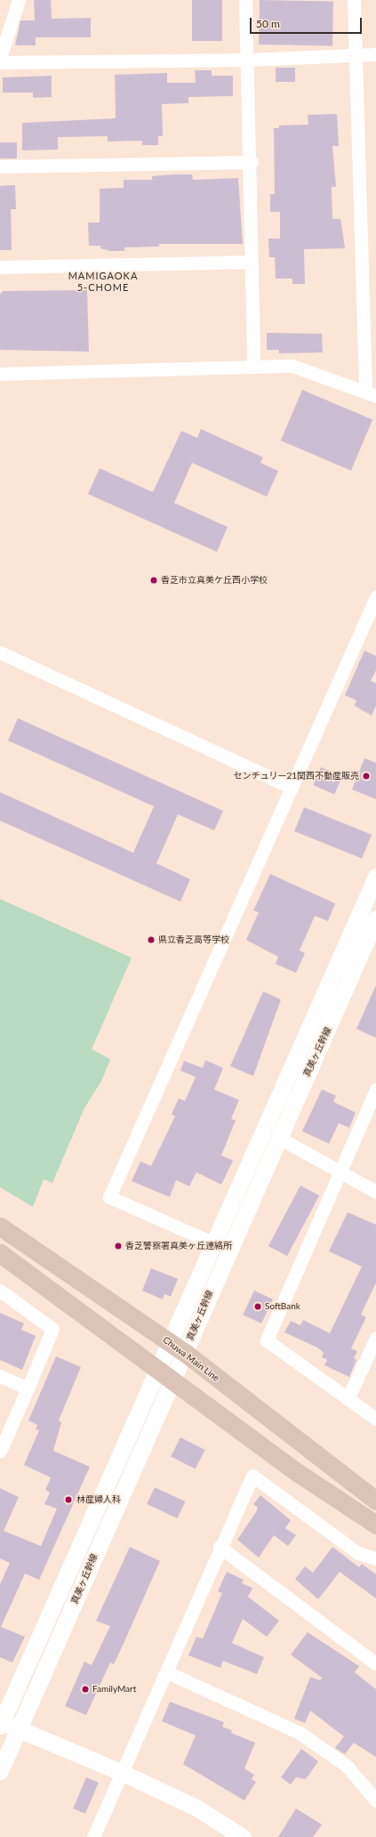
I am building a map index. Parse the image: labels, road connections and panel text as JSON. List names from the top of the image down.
{
  "streets": {
    "main road": ["Chuwa Main Line"],
    "street": ["真美ヶ丘幹線"]
  },
  "crossings": [
    ["真美ヶ丘幹線", "Chuwa Main Line"]
  ],
  "districts": ["MAMIGAOKA 5-CHOME"],
  "places": [
    "香芝市立真美ケ丘西小学校",
    "センチュリー21関西不動産販売",
    "県立香芝高等学校",
    "香芝警察署真美ヶ丘連絡所",
    "SoftBank",
    "林産婦人科",
    "FamilyMart"
  ],
  "scale_bar": "50 m"
}
